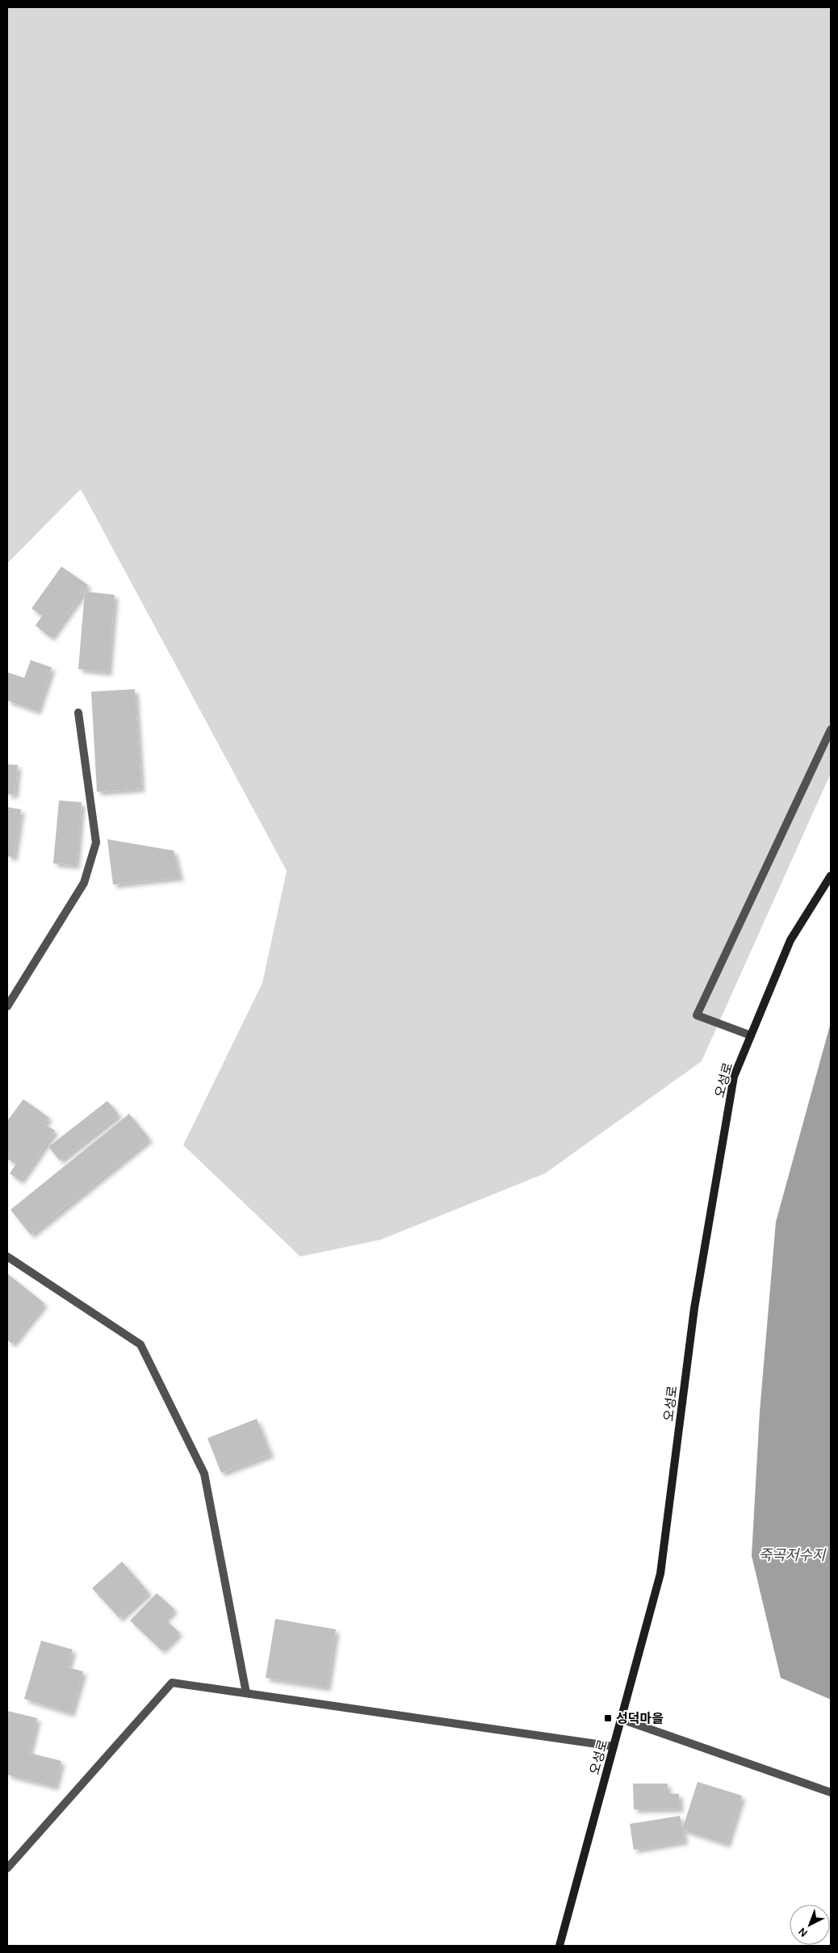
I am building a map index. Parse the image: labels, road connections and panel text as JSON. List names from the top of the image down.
{
  "streets": {
    "main road": ["오성로"]
  },
  "water": ["죽곡저수지"],
  "places": {
    "transit": ["성덕마을"]
  },
  "north": "bottom left"
}
